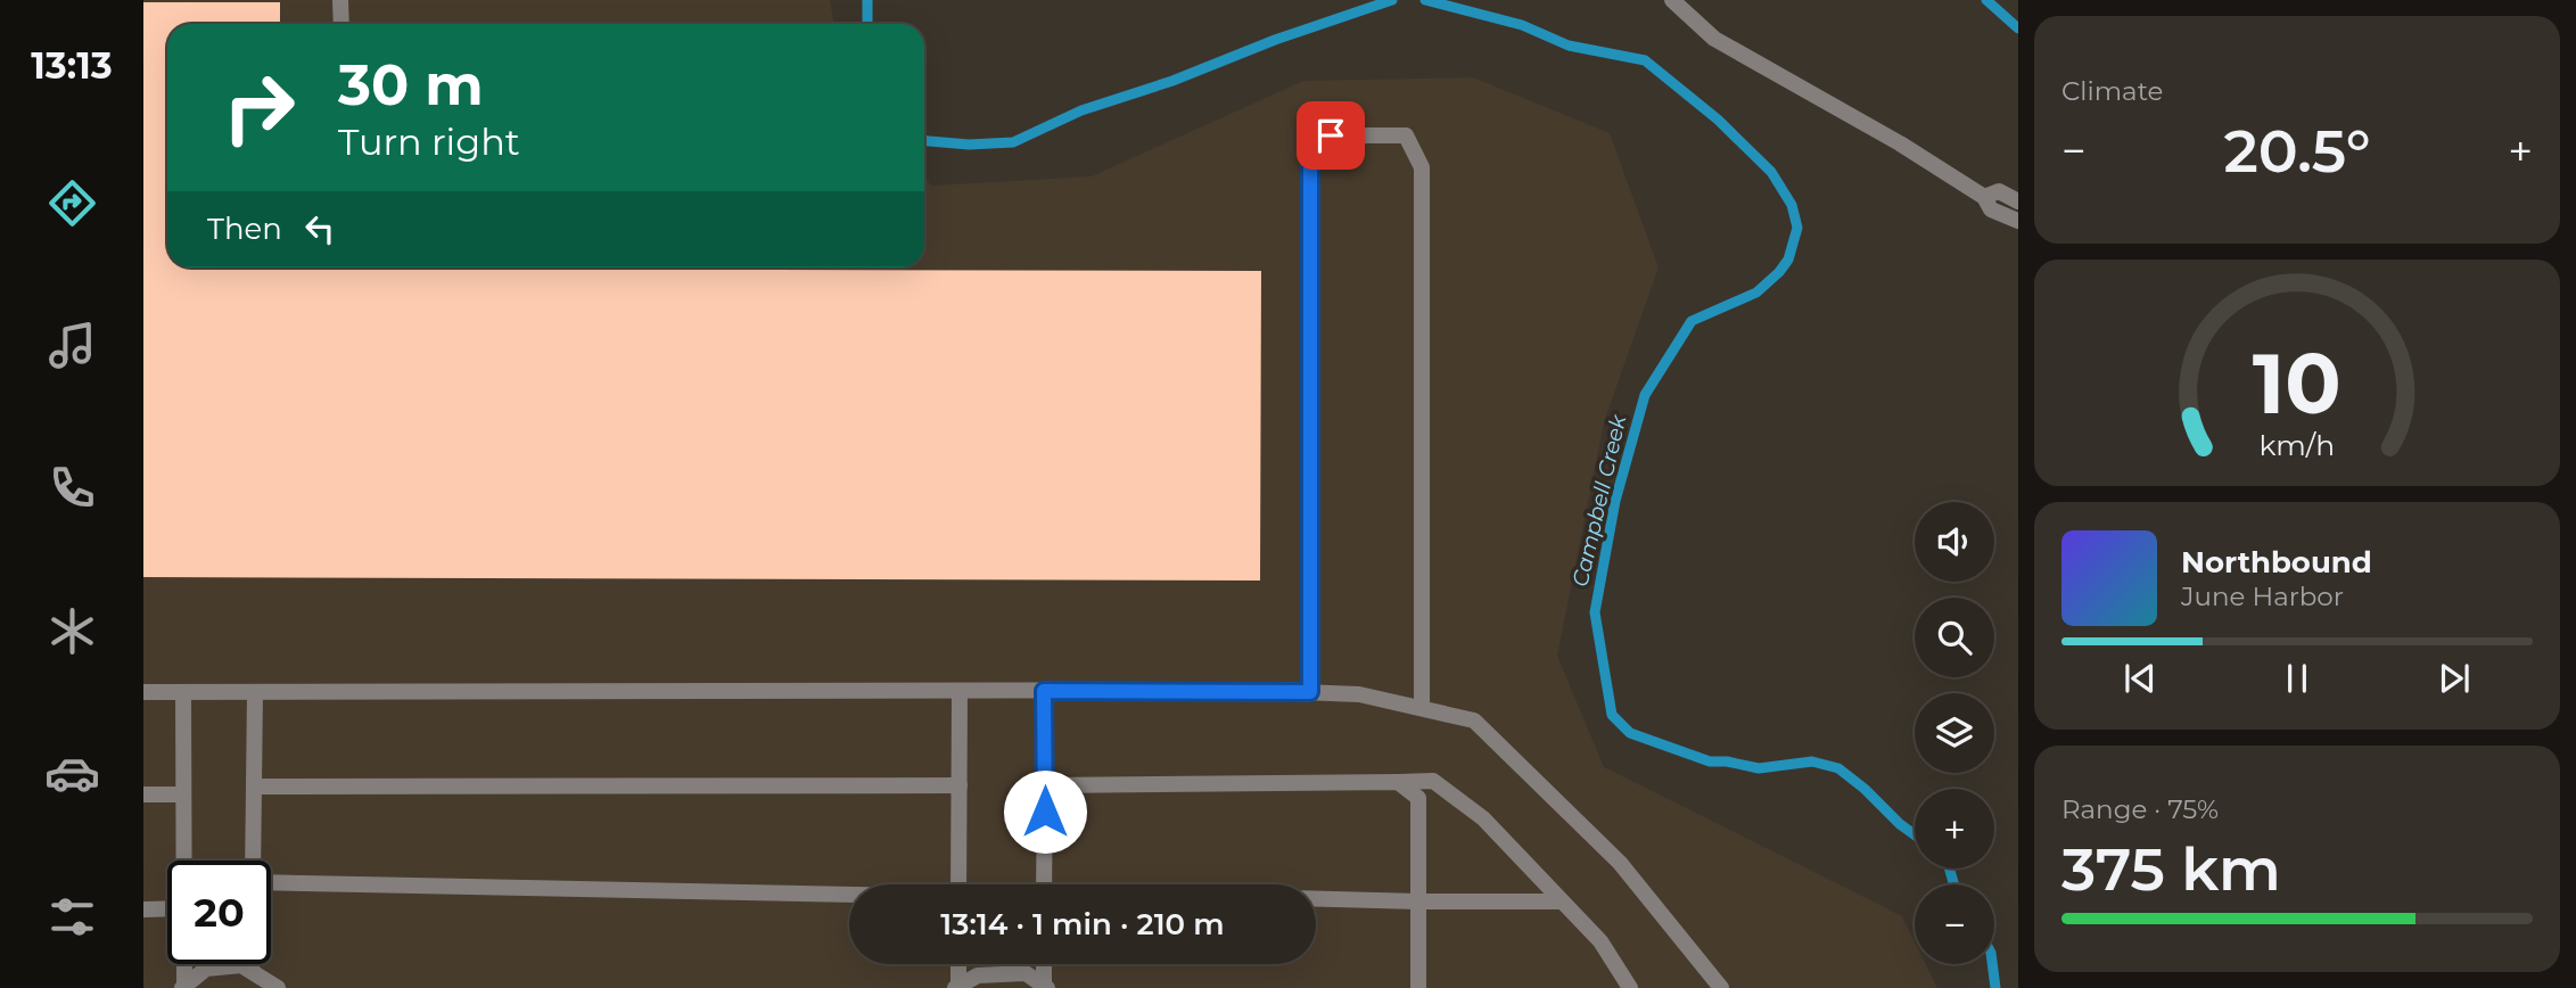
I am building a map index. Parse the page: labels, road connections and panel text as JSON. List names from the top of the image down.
{
  "water": ["Campbell Creek"],
  "page": {
    "tabs": "13:13",
    "tile": [
      "Climate",
      ["Range · 75%", "375 km"]
    ],
    "turn": ["30 m", "Turn right"],
    "heat": ["−", "20.5°", "+"],
    "then": "Then",
    "map_buttons": ["+", "−"],
    "song": ["Northbound", "June Harbor"],
    "limit": "20",
    "trip": "13:14 · 1 min · 210 m",
    "gauge": ["10", "km/h"]
  }
}
